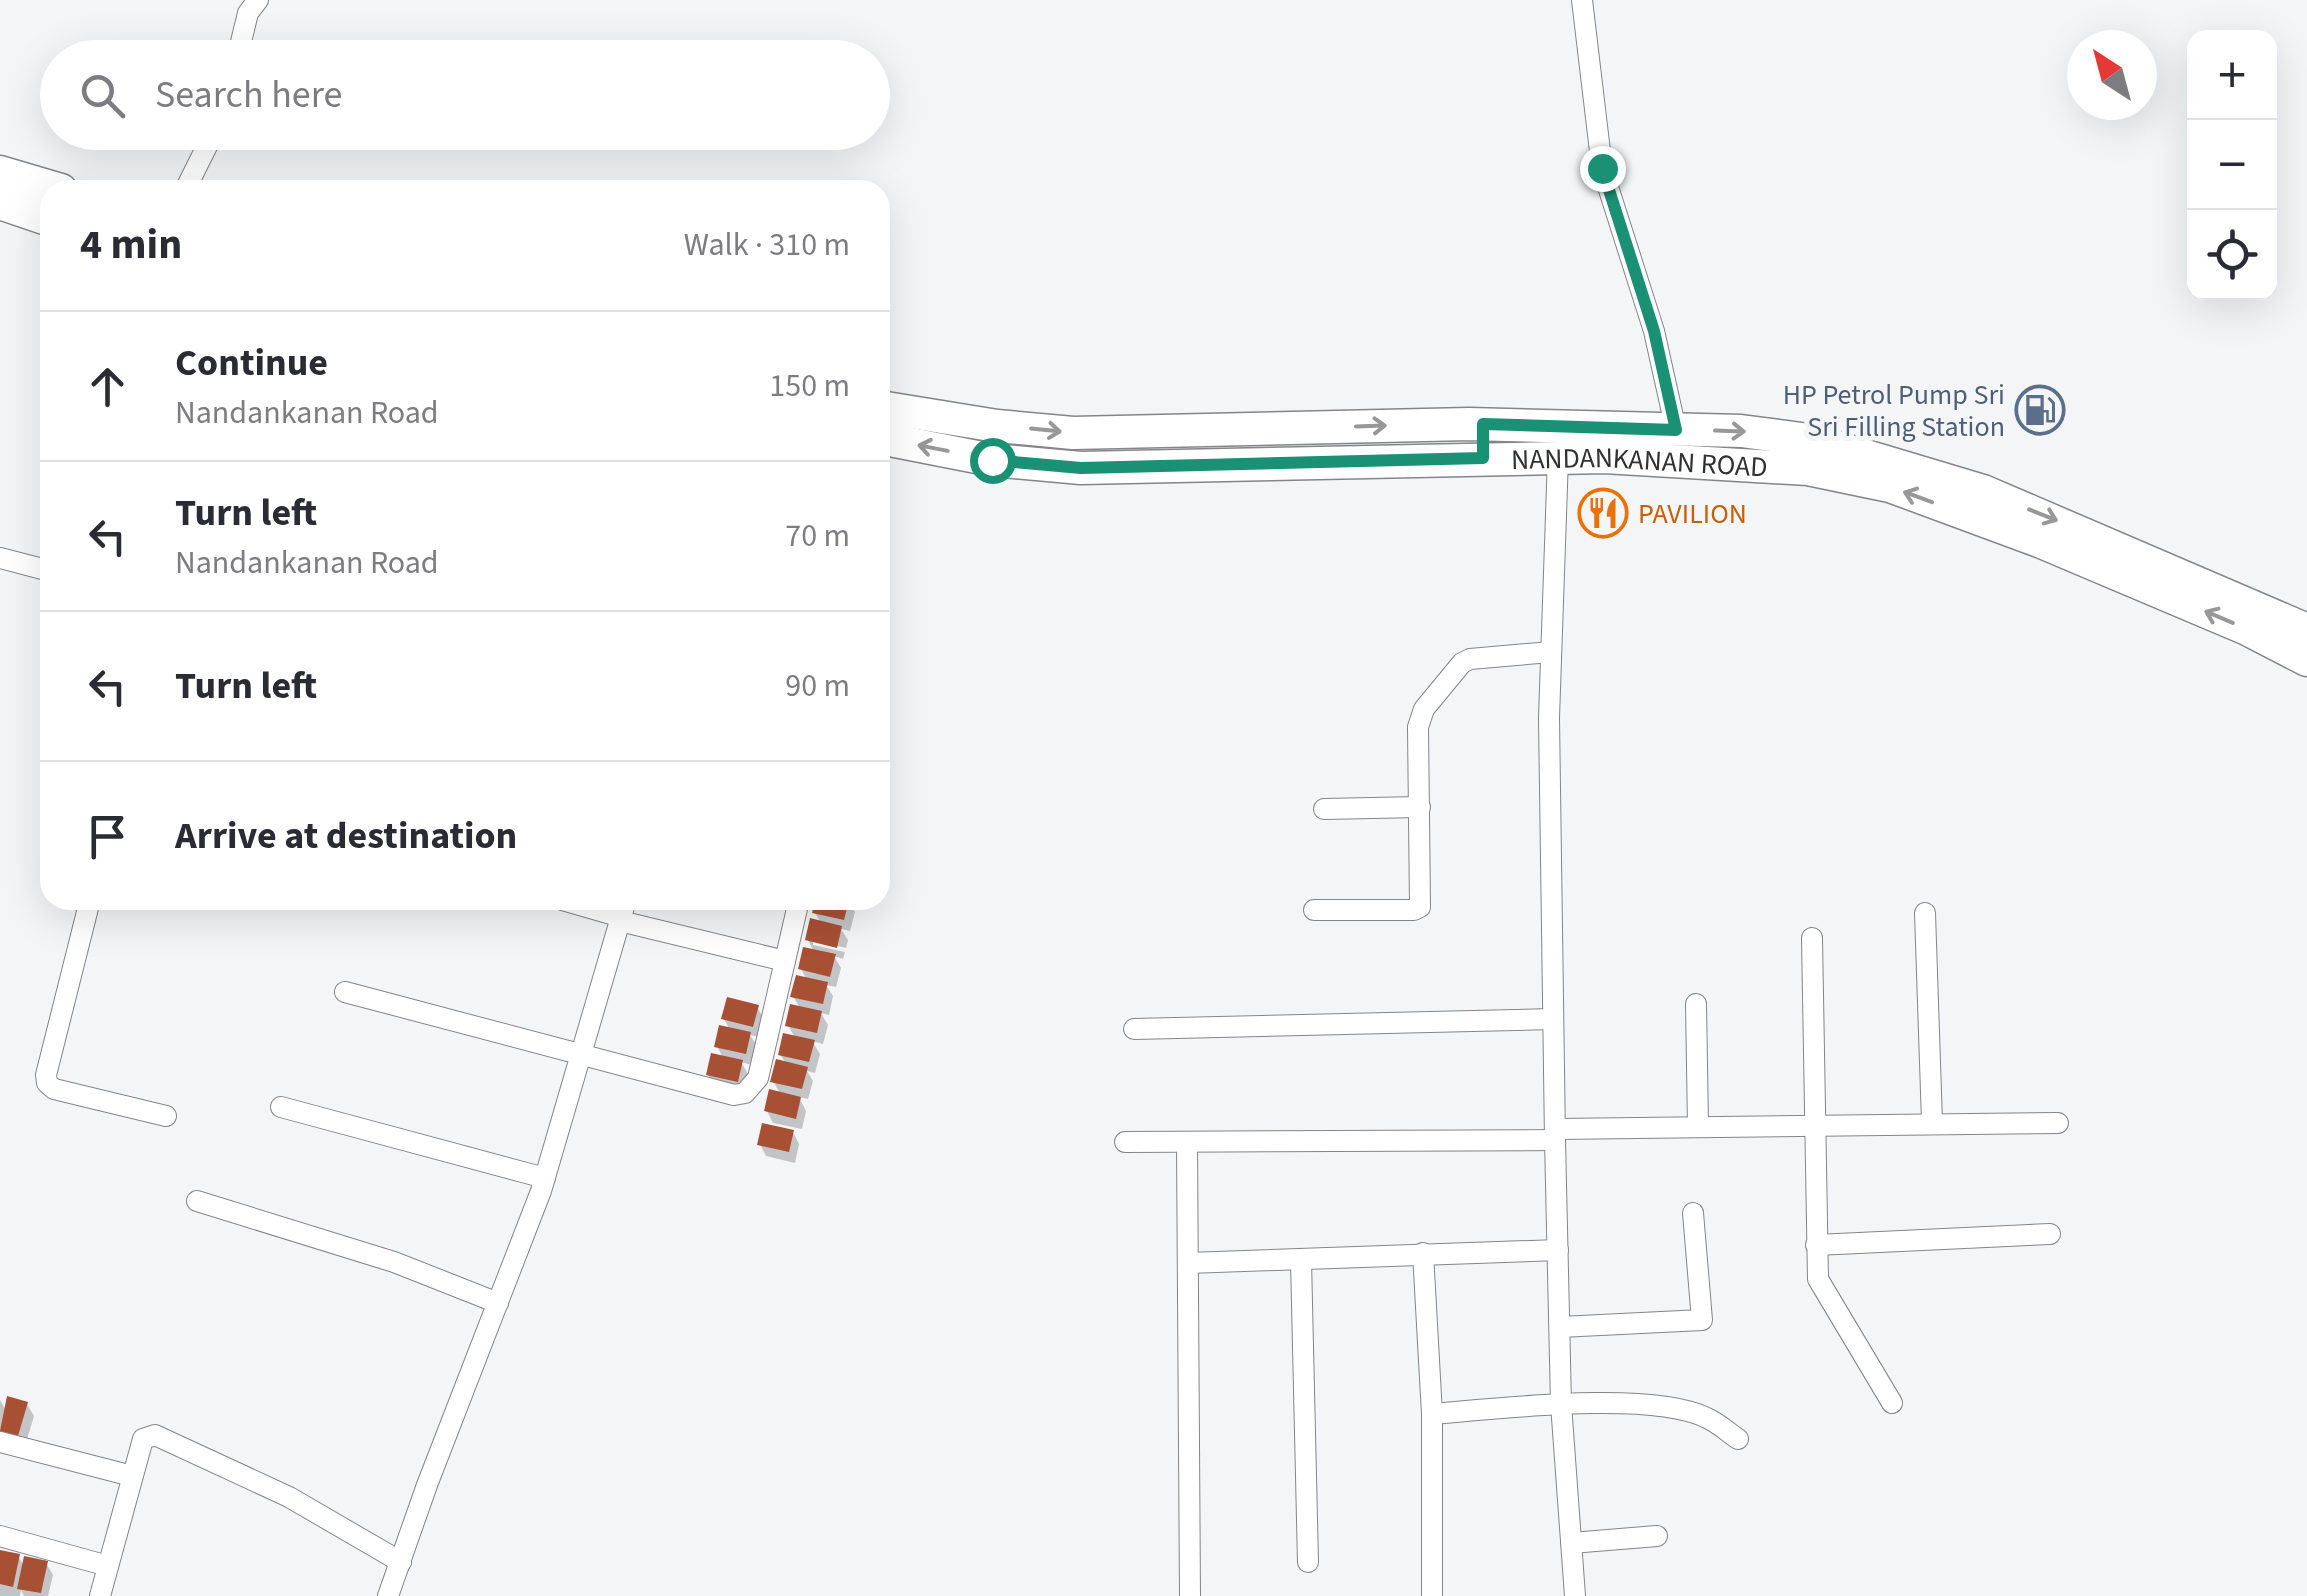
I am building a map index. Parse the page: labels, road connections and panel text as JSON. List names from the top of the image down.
{
  "streets": {
    "main road": ["NANDANKANAN ROAD"]
  },
  "places": {
    "fuel station": ["HP Petrol Pump Sri Sri Filling Station"],
    "restaurant": ["PAVILION"]
  },
  "north": "top left",
  "page": {
    "map_buttons": ["+", "−"],
    "search": "Search here",
    "heading": ["4 min", "Walk · 310 m"],
    "list": [
      ["Continue", "Nandankanan Road", "150 m"],
      ["Turn left", "Nandankanan Road", "70 m"],
      ["Turn left", "90 m"],
      "Arrive at destination"
    ]
  }
}
